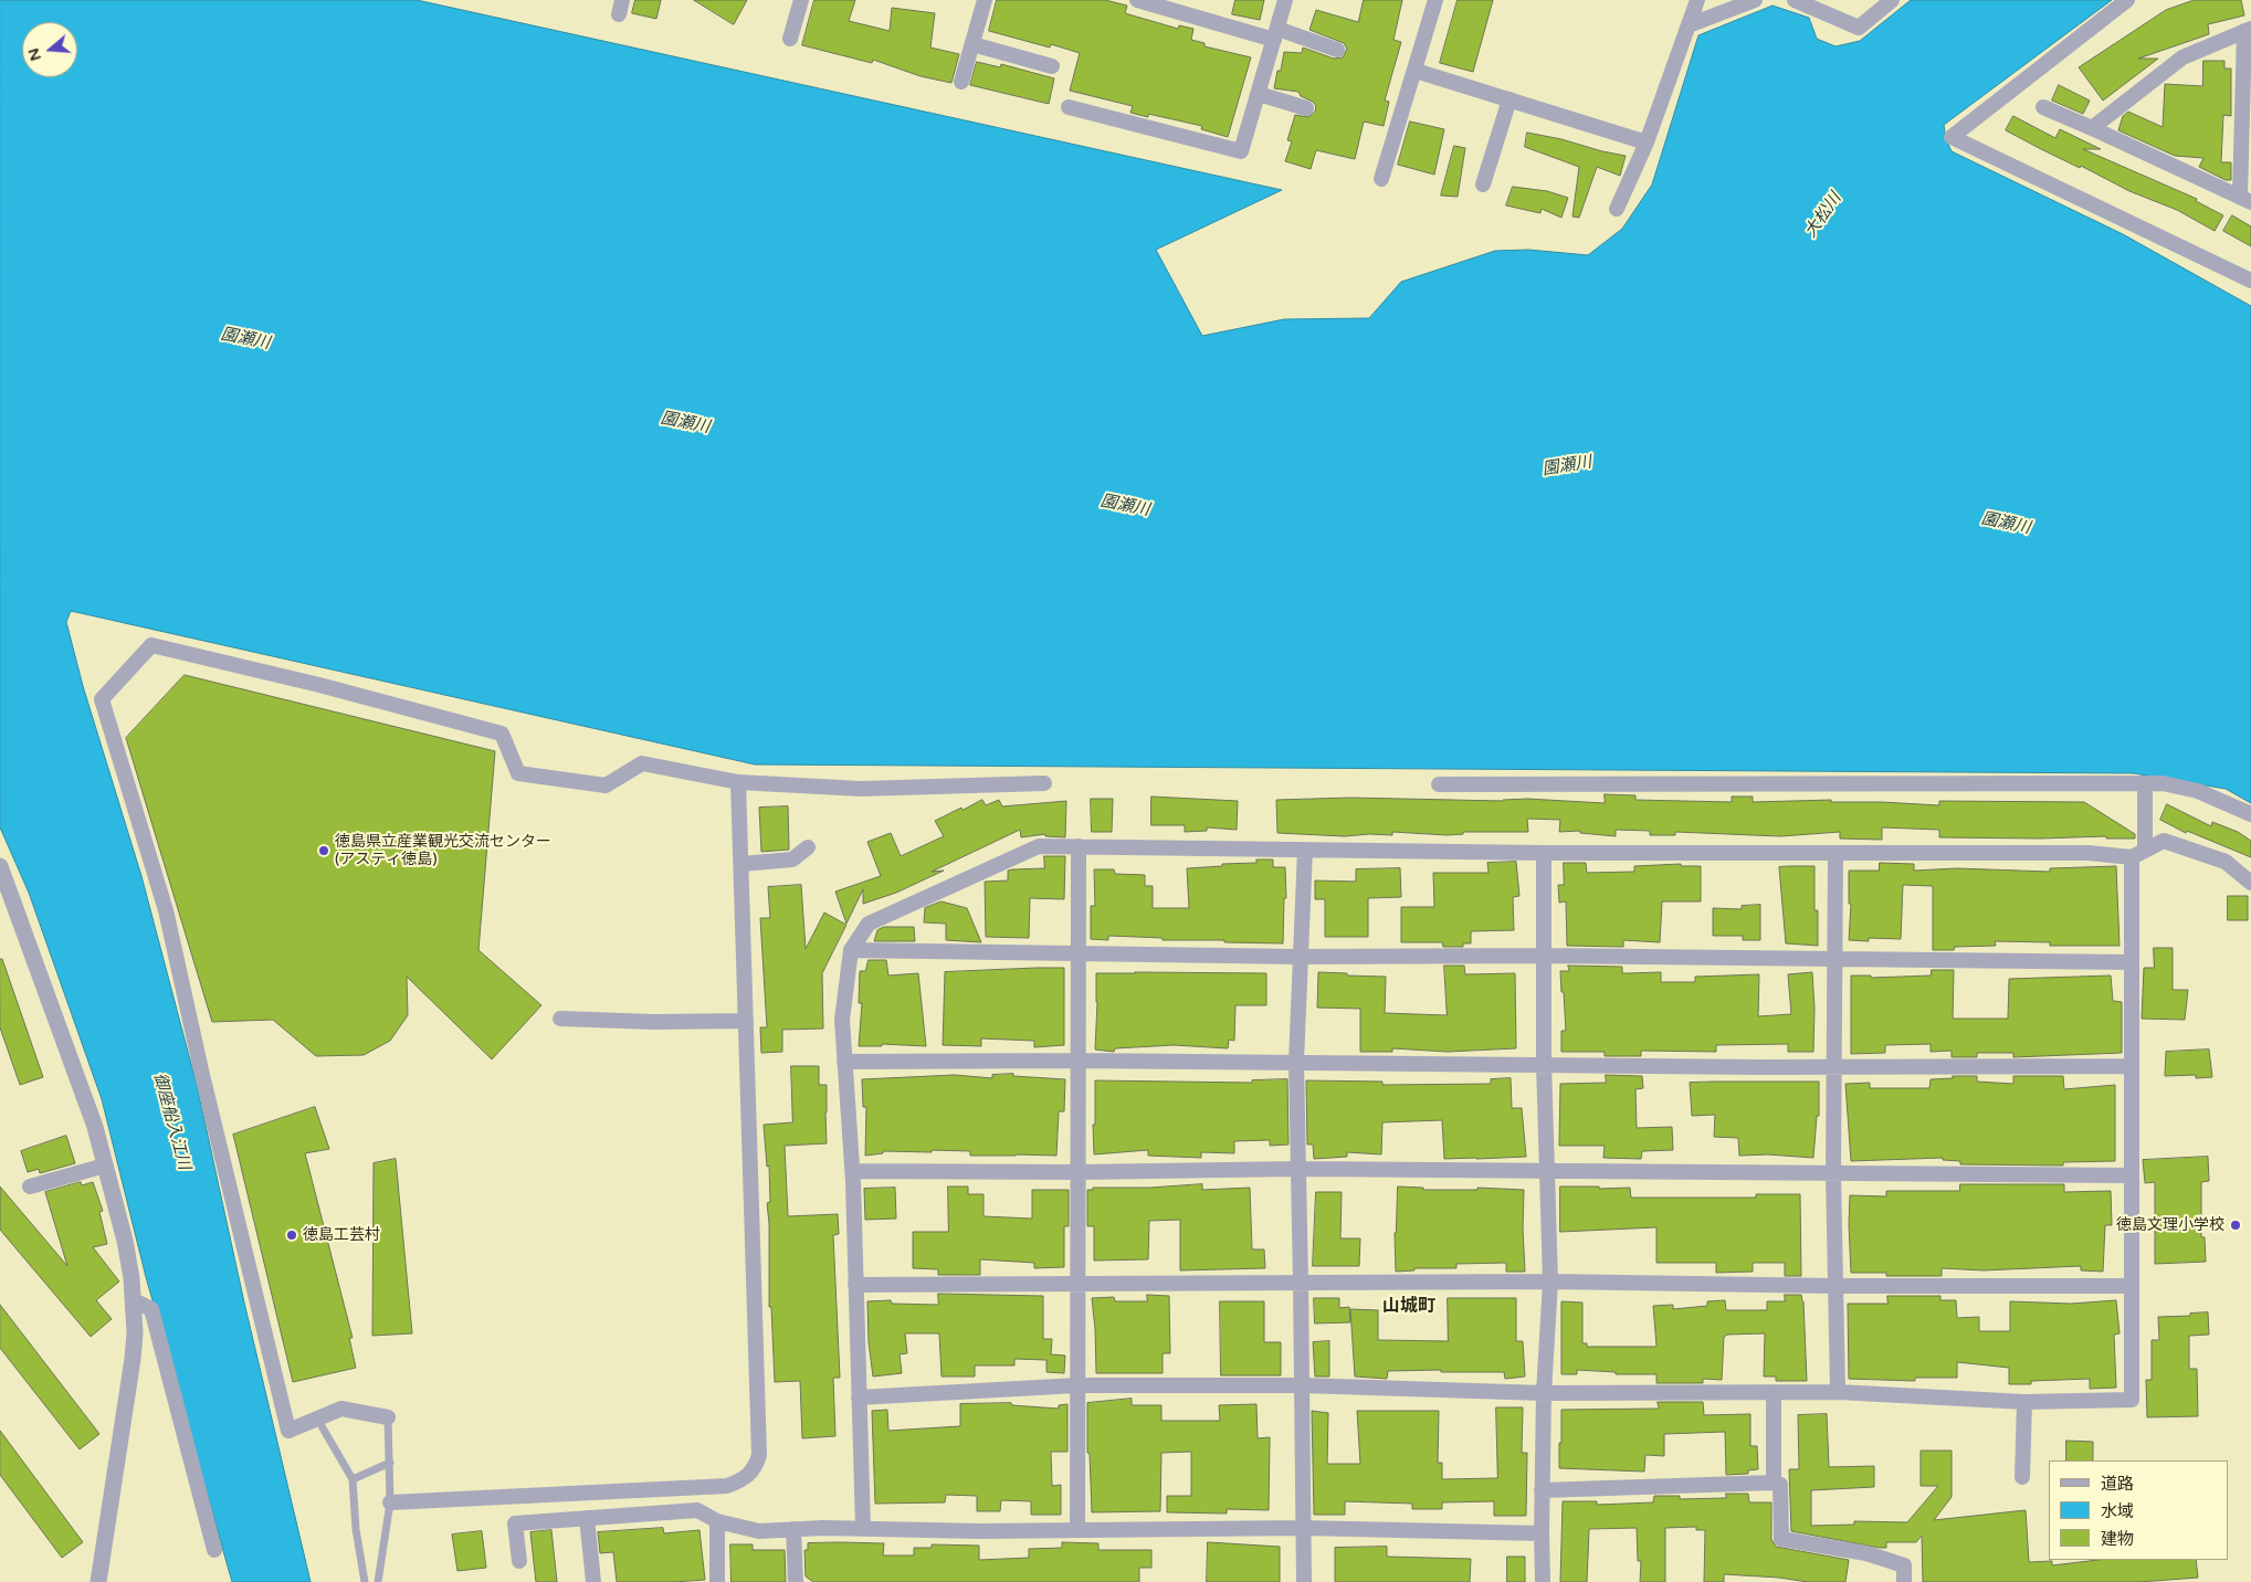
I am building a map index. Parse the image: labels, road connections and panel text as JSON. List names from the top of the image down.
{
  "districts": ["山城町"],
  "water": ["大松川", "園瀬川", "御座船入江川"],
  "places": ["徳島県立産業観光交流センター (アスティ徳島)", "徳島文理小学校", "徳島工芸村"],
  "legend": ["道路", "水域", "建物"],
  "north": "left"
}
